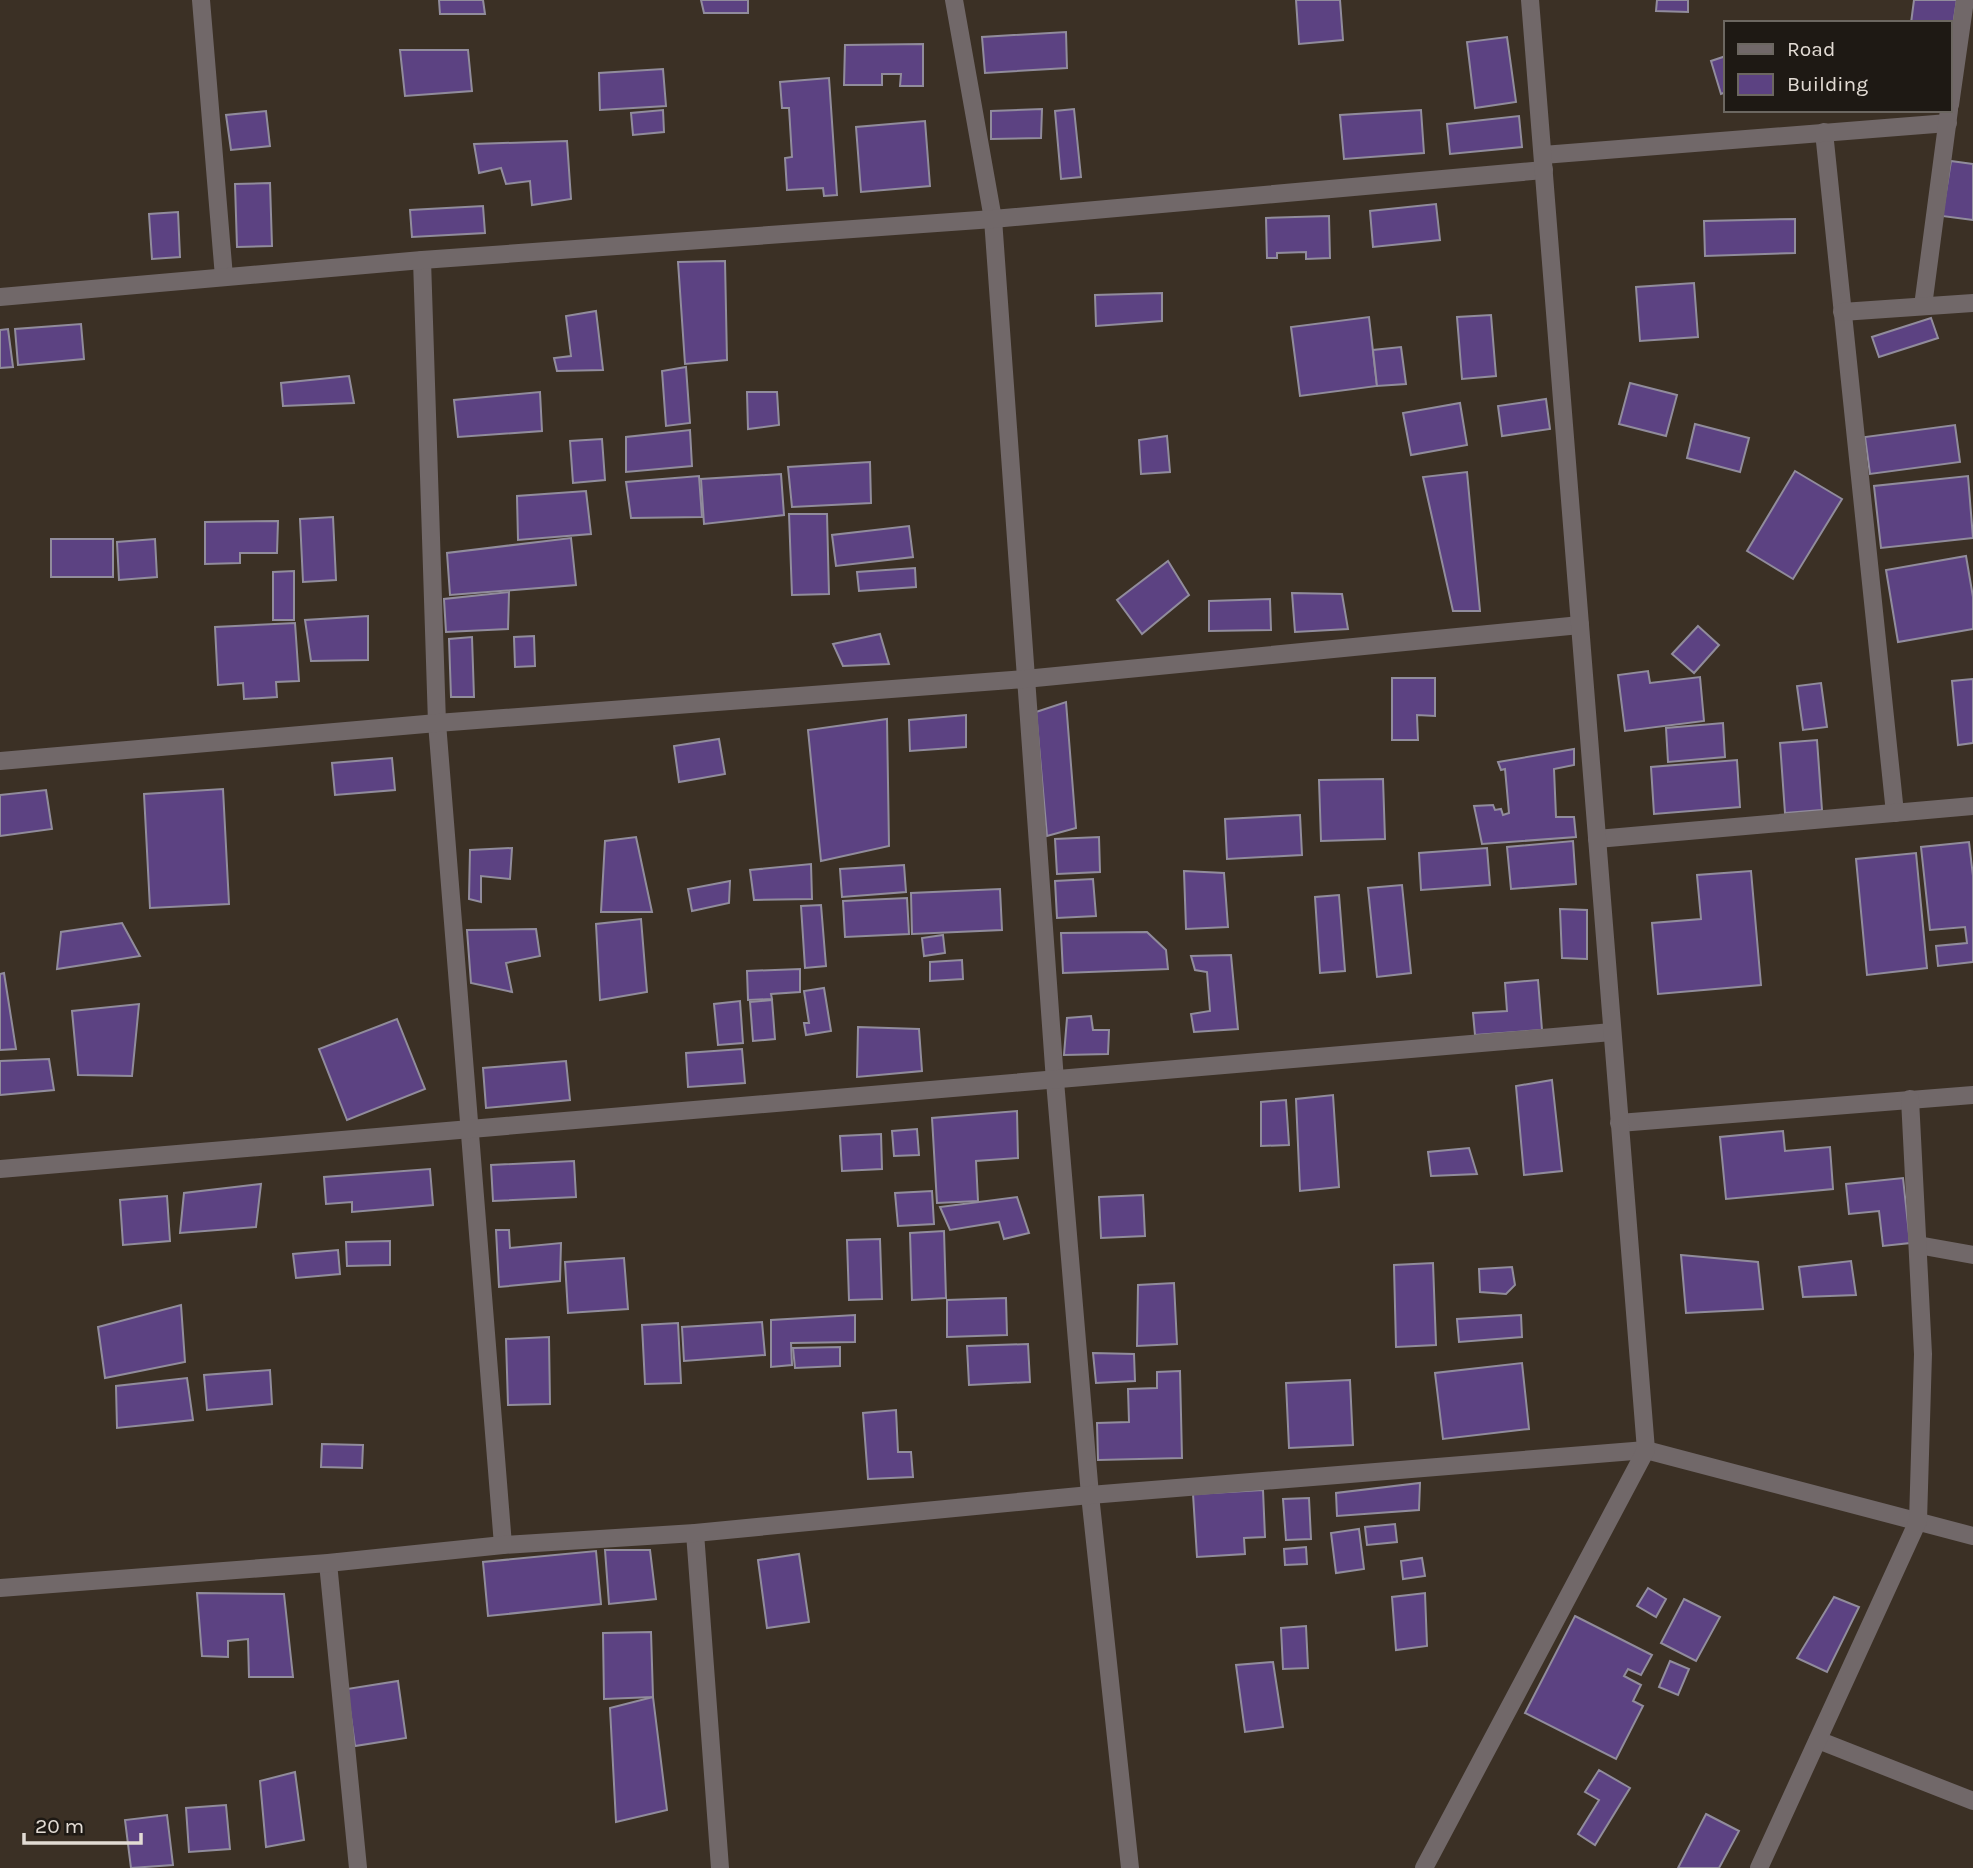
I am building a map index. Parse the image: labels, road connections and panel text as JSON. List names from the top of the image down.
{
  "legend": ["Road", "Building"],
  "scale_bar": "20 m"
}
